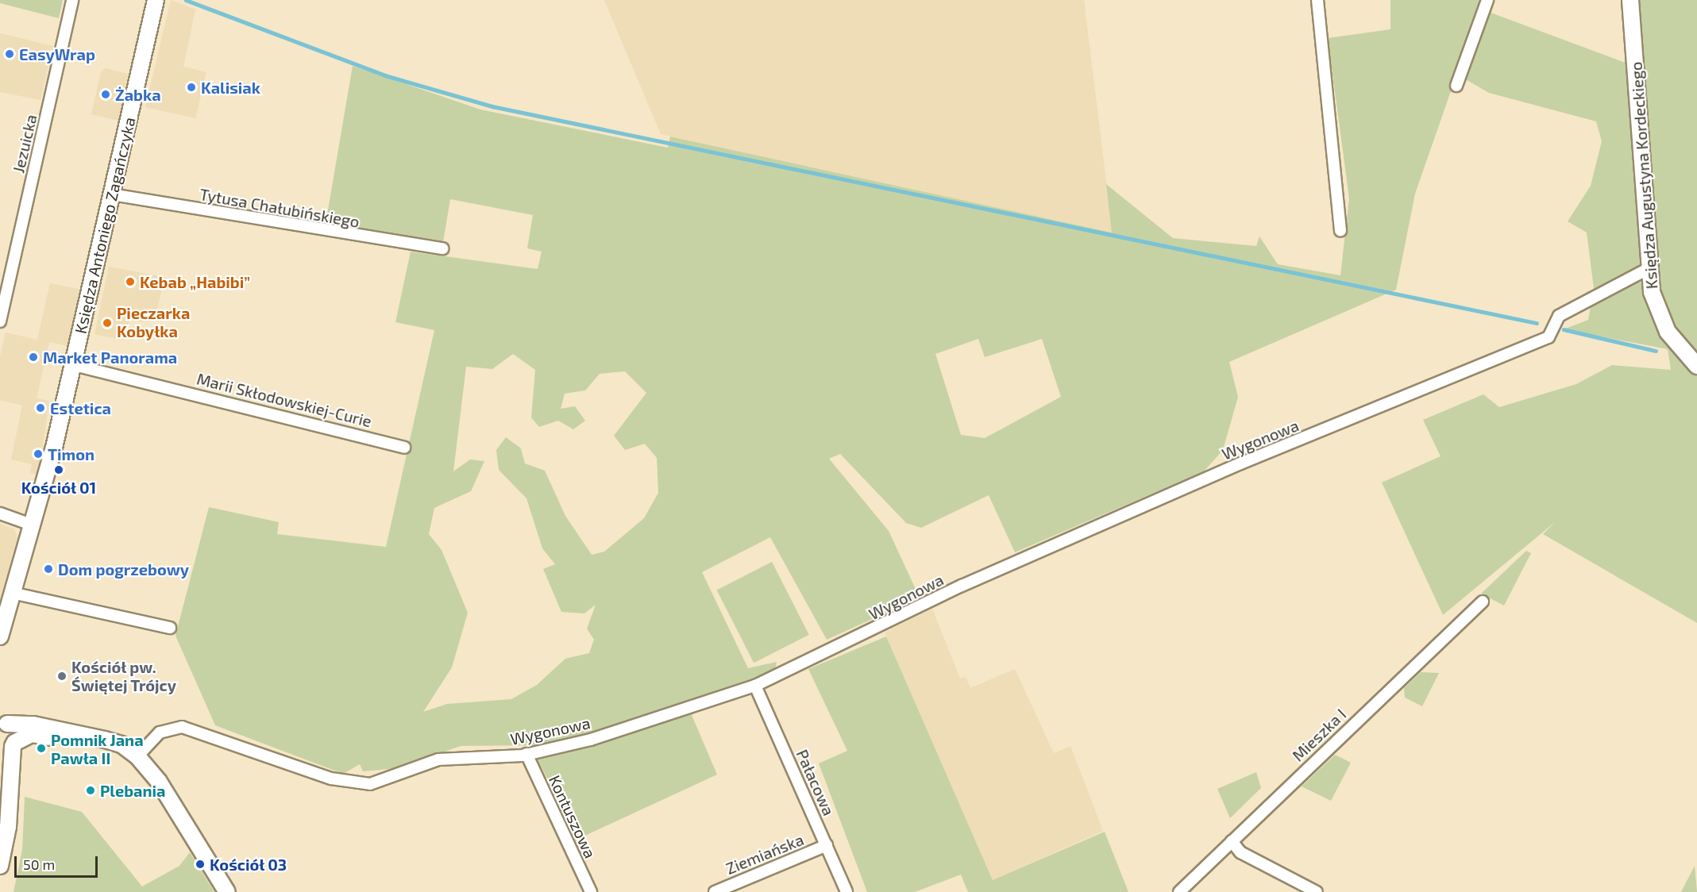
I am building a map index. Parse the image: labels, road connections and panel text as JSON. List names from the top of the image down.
{
  "streets": {
    "street": [
      "Jezuicka",
      "Księdza Augustyna Kordeckiego",
      "Tytusa Chałubińskiego",
      "Księdza Antoniego Zagańczyka",
      "Marii Skłodowskiej-Curie",
      "Wygonowa",
      "Mieszka I",
      "Pałacowa",
      "Kontuszowa",
      "Ziemiańska"
    ]
  },
  "crossings": [
    ["Księdza Augustyna Kordeckiego", "Wygonowa"],
    ["Tytusa Chałubińskiego", "Księdza Antoniego Zagańczyka"],
    ["Księdza Antoniego Zagańczyka", "Marii Skłodowskiej-Curie"],
    ["Wygonowa", "Pałacowa"],
    ["Wygonowa", "Kontuszowa"],
    ["Pałacowa", "Ziemiańska"]
  ],
  "places": [
    "EasyWrap",
    "Kalisiak",
    "Żabka",
    "Kebab „Habibi”",
    "Pieczarka Kobyłka",
    "Market Panorama",
    "Estetica",
    "Timon",
    "Kościół 01",
    "Dom pogrzebowy",
    "Kościół pw. Świętej Trójcy",
    "Pomnik Jana Pawła II",
    "Plebania",
    "Kościół 03"
  ],
  "scale_bar": "50 m"
}
